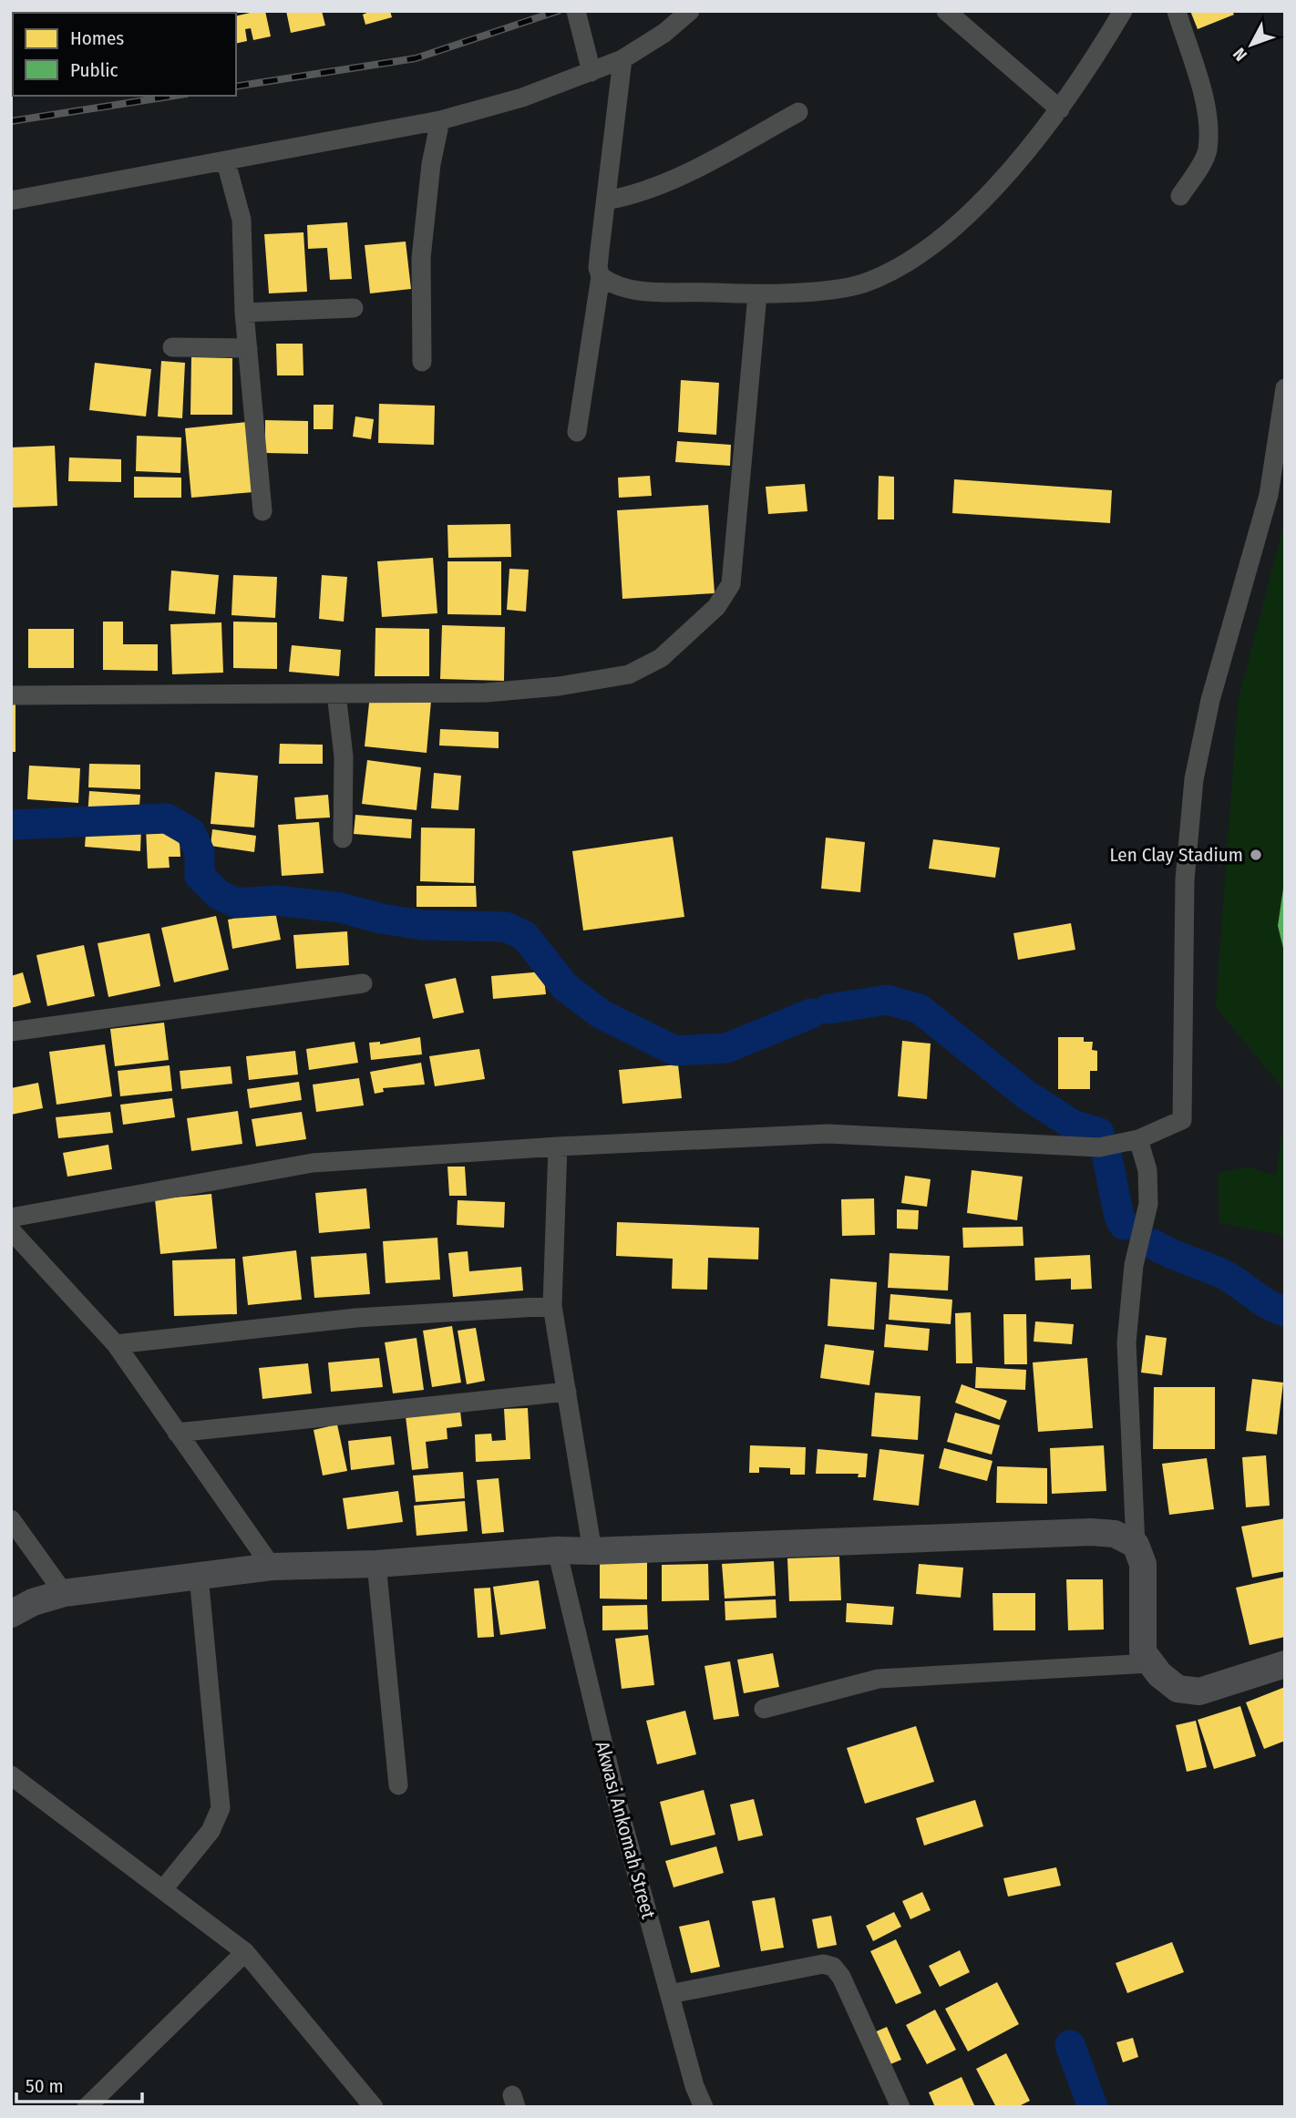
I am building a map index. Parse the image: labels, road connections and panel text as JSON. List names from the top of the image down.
{
  "streets": {
    "street": ["Akwasi Ankomah Street"]
  },
  "places": ["Len Clay Stadium"],
  "legend": ["Homes", "Public"],
  "scale_bar": "50 m",
  "north": "bottom left"
}
